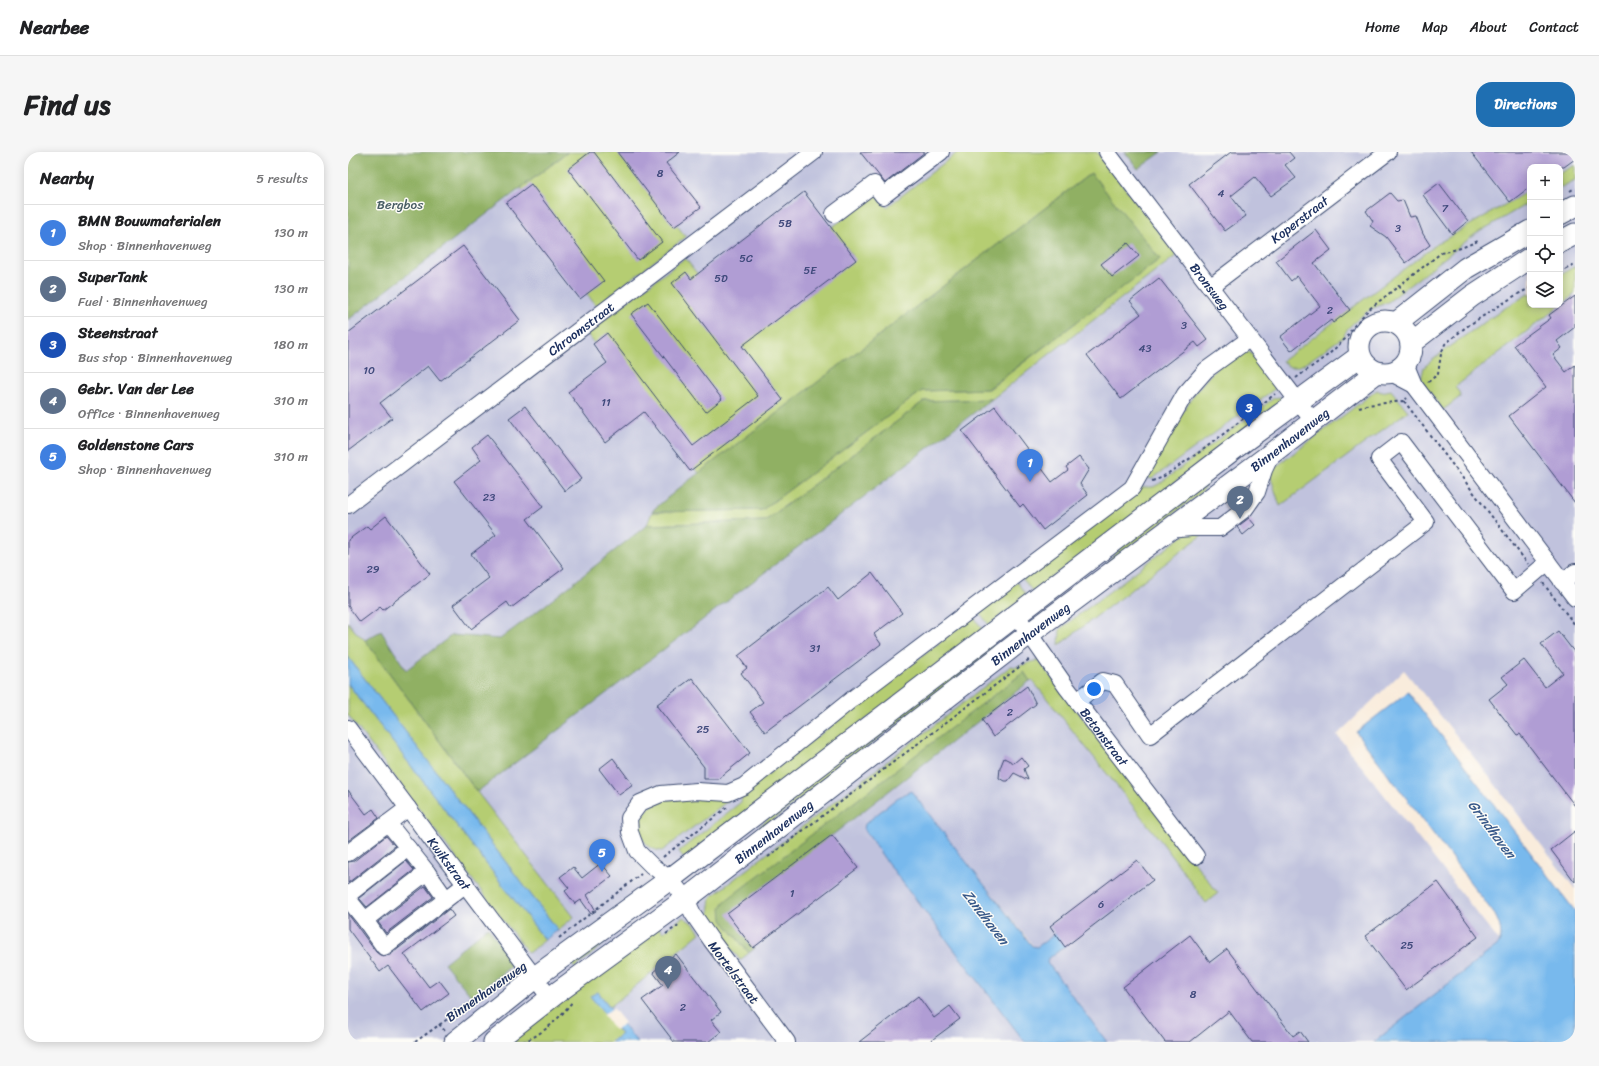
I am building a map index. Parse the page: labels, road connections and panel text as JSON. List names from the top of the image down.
{
  "streets": {
    "main road": ["Binnenhavenweg"],
    "street": [
      "Koperstraat",
      "Bronsweg",
      "Chroomstraat",
      "Betonstraat",
      "Kwikstraat",
      "Mortelstraat"
    ]
  },
  "crossings": [
    ["Koperstraat", "Bronsweg"],
    ["Bronsweg", "Binnenhavenweg"],
    ["Binnenhavenweg", "Betonstraat"],
    ["Binnenhavenweg", "Kwikstraat"],
    ["Binnenhavenweg", "Mortelstraat"]
  ],
  "water": ["Grindhaven", "Zandhaven"],
  "parks": ["Bergbos"],
  "house_numbers": [
    "8",
    "4",
    "7",
    "5B",
    "3",
    "5C",
    "5E",
    "5D",
    "2",
    "3",
    "43",
    "10",
    "11",
    "23",
    "29",
    "31",
    "2",
    "25",
    "1",
    "6",
    "25",
    "8",
    "2"
  ],
  "page": {
    "header": "Nearbee",
    "nav": [
      "Home",
      "Map",
      "About",
      "Contact"
    ],
    "title": "Find us",
    "buttons": "Directions",
    "heading": ["Nearby", "5 results"],
    "map_buttons": ["+", "−"],
    "list": [
      {
        "mark": "1",
        "name": "BMN Bouwmaterialen",
        "note": "Shop · Binnenhavenweg",
        "value": "130 m"
      },
      {
        "mark": "2",
        "name": "SuperTank",
        "note": "Fuel · Binnenhavenweg",
        "value": "130 m"
      },
      {
        "mark": "3",
        "name": "Steenstraat",
        "note": "Bus stop · Binnenhavenweg",
        "value": "180 m"
      },
      {
        "mark": "4",
        "name": "Gebr. Van der Lee",
        "note": "Office · Binnenhavenweg",
        "value": "310 m"
      },
      {
        "mark": "5",
        "name": "Goldenstone Cars",
        "note": "Shop · Binnenhavenweg",
        "value": "310 m"
      }
    ],
    "pins": [
      "3",
      "1",
      "2",
      "5",
      "4"
    ]
  }
}
